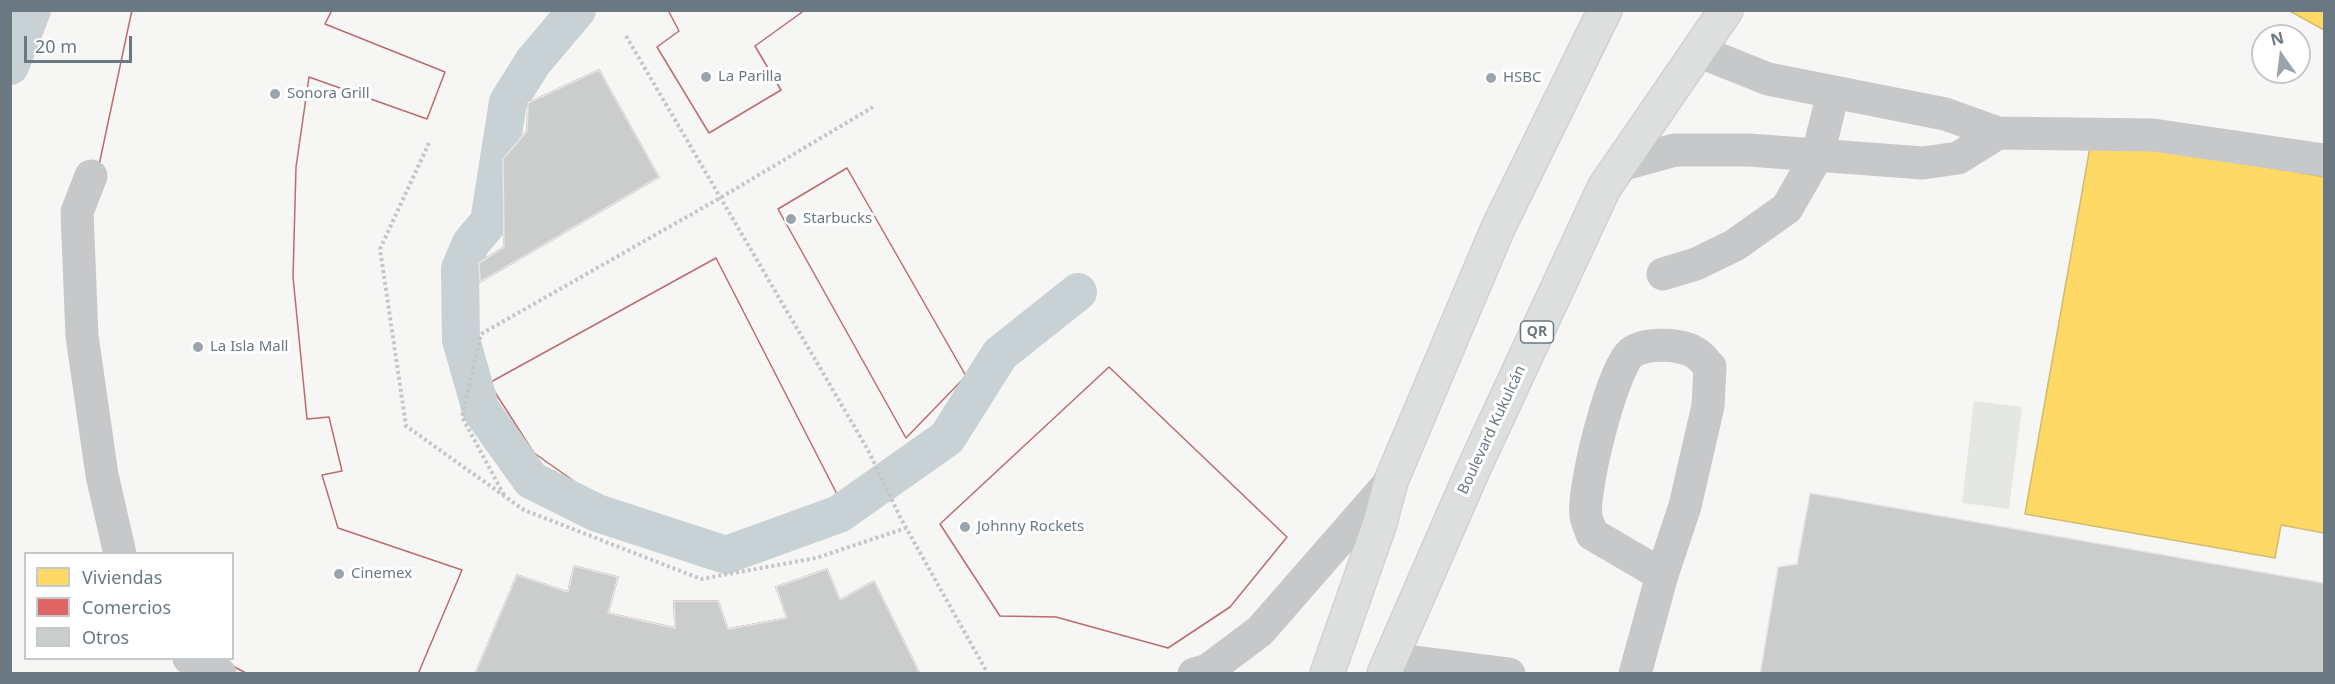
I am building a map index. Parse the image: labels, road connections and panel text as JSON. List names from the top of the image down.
{
  "streets": {
    "main road": ["QR", "Boulevard Kukulcán"]
  },
  "places": [
    "La Parilla",
    "HSBC",
    "Sonora Grill",
    "Starbucks",
    "La Isla Mall",
    "Johnny Rockets",
    "Cinemex"
  ],
  "legend": ["Viviendas", "Comercios", "Otros"],
  "scale_bar": "20 m",
  "north": "top"
}
